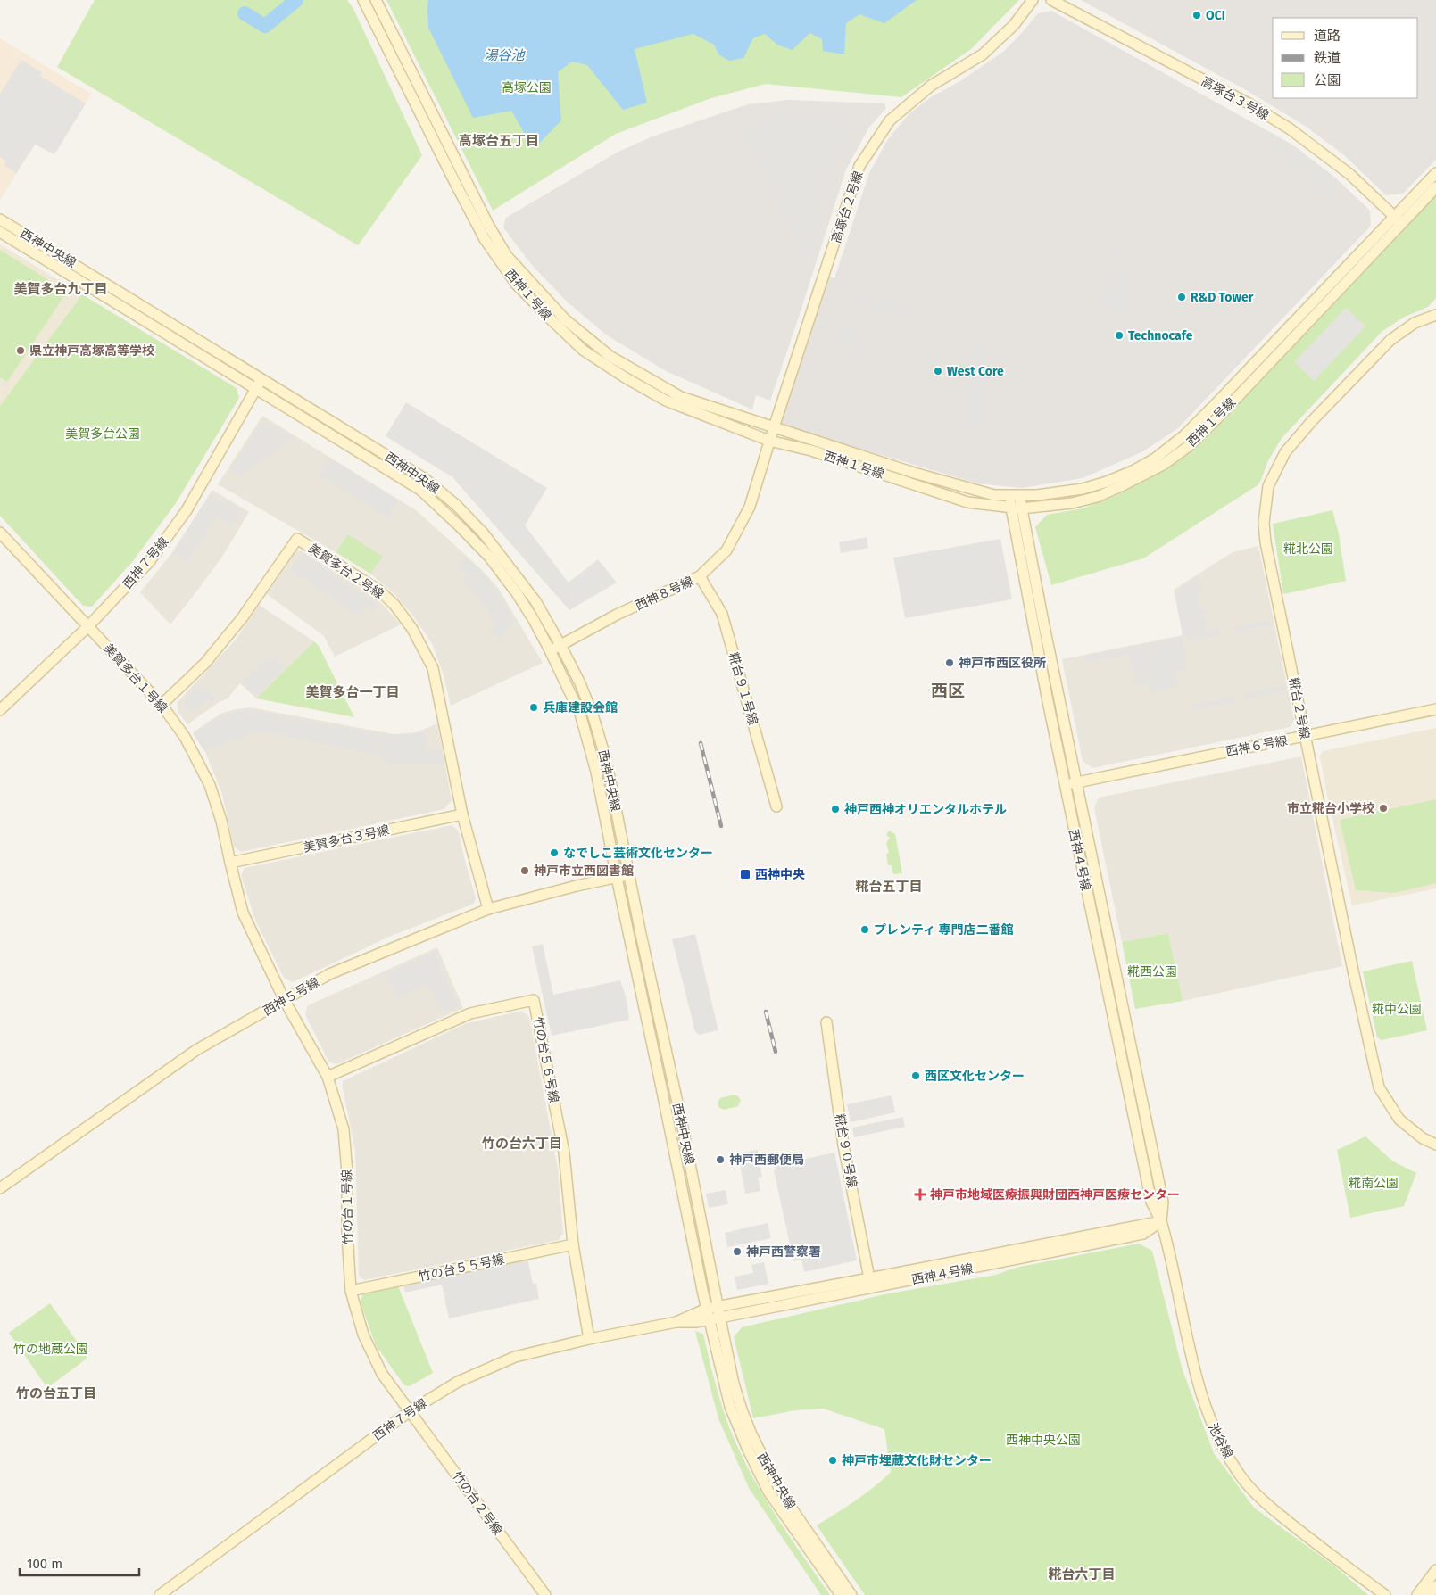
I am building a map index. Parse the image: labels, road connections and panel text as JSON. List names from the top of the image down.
{
  "streets": {
    "street": [
      "高塚台３号線",
      "高塚台２号線",
      "西神中央線",
      "西神１号線",
      "西神７号線",
      "美賀多台２号線",
      "西神８号線",
      "美賀多台１号線",
      "糀台９１号線",
      "糀台２号線",
      "西神６号線",
      "美賀多台３号線",
      "西神４号線",
      "西神５号線",
      "竹の台５６号線",
      "糀台９０号線",
      "竹の台１号線",
      "竹の台５５号線",
      "池谷線",
      "竹の台２号線"
    ]
  },
  "crossings": [
    ["高塚台３号線", "西神１号線"],
    ["高塚台２号線", "西神１号線"],
    ["高塚台２号線", "西神８号線"],
    ["西神中央線", "西神７号線"],
    ["西神中央線", "西神８号線"],
    ["西神中央線", "西神４号線"],
    ["西神中央線", "西神５号線"],
    ["西神１号線", "西神８号線"],
    ["西神１号線", "西神４号線"],
    ["西神７号線", "美賀多台１号線"],
    ["西神７号線", "西神４号線"],
    ["西神７号線", "竹の台５６号線"],
    ["西神７号線", "竹の台１号線"],
    ["西神７号線", "竹の台２号線"],
    ["美賀多台２号線", "美賀多台１号線"],
    ["美賀多台２号線", "美賀多台３号線"],
    ["美賀多台２号線", "西神５号線"],
    ["西神８号線", "糀台９１号線"],
    ["美賀多台１号線", "美賀多台３号線"],
    ["美賀多台１号線", "西神５号線"],
    ["美賀多台１号線", "竹の台１号線"],
    ["糀台２号線", "西神６号線"],
    ["西神６号線", "西神４号線"],
    ["西神４号線", "糀台９０号線"],
    ["西神４号線", "池谷線"],
    ["西神５号線", "竹の台１号線"],
    ["竹の台５６号線", "竹の台１号線"],
    ["竹の台５６号線", "竹の台５５号線"],
    ["竹の台１号線", "竹の台５５号線"],
    ["竹の台１号線", "竹の台２号線"]
  ],
  "districts": [
    "高塚台五丁目",
    "美賀多台九丁目",
    "西区",
    "美賀多台一丁目",
    "糀台五丁目",
    "竹の台六丁目",
    "竹の台五丁目",
    "糀台六丁目"
  ],
  "water": ["湯谷池"],
  "parks": [
    "高塚公園",
    "美賀多台公園",
    "糀北公園",
    "糀西公園",
    "糀中公園",
    "糀南公園",
    "竹の地蔵公園",
    "西神中央公園"
  ],
  "places": {
    "other": [
      "OCI",
      "R&D Tower",
      "Technocafe",
      "県立神戸高塚高等学校",
      "West Core",
      "神戸市西区役所",
      "兵庫建設会館",
      "市立糀台小学校",
      "神戸西神オリエンタルホテル",
      "なでしこ芸術文化センター",
      "神戸市立西図書館",
      "プレンティ 専門店二番館",
      "西区文化センター",
      "神戸西郵便局",
      "神戸西警察署",
      "神戸市埋蔵文化財センター"
    ],
    "transit": ["西神中央"],
    "health": ["神戸市地域医療振興財団西神戸医療センター"]
  },
  "legend": ["道路", "鉄道", "公園"],
  "scale_bar": "100 m"
}
